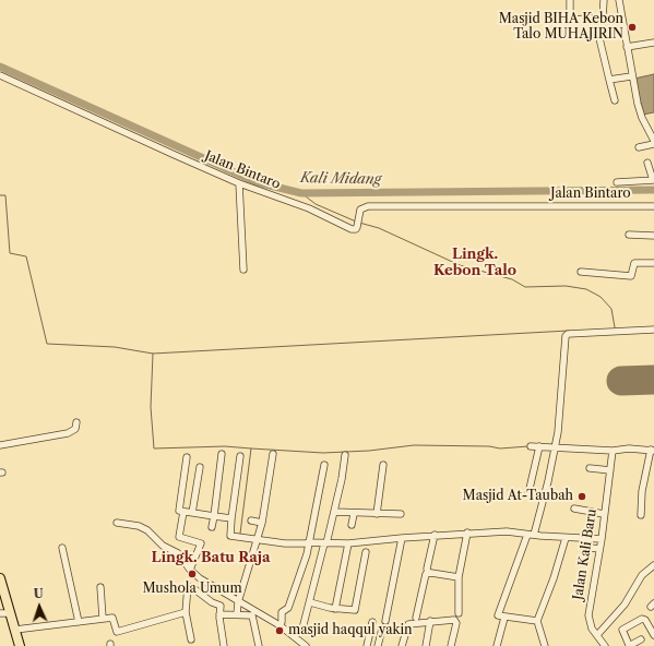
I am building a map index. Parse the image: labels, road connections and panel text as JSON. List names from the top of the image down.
{
  "streets": {
    "street": ["Jalan Bintaro", "Jalan Kali Baru"]
  },
  "districts": ["Lingk. Kebon Talo", "Lingk. Batu Raja"],
  "water": ["Kali Midang"],
  "places": [
    "Masjid BIHA Kebon Talo MUHAJIRIN",
    "Masjid At-Taubah",
    "Mushola Umum",
    "masjid haqqul yakin"
  ],
  "north": "top"
}
